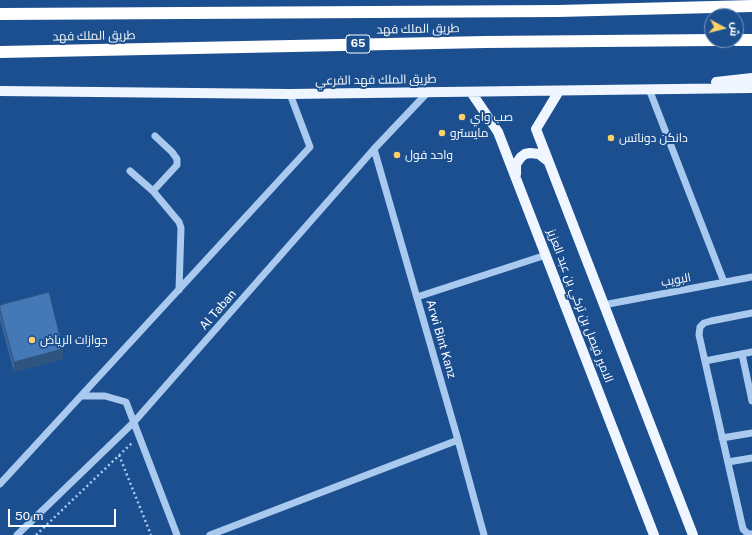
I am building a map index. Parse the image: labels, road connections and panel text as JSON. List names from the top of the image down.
{
  "streets": {
    "highway": ["طريق الملك فهد", "65"],
    "main road": ["طريق الملك فهد الفرعي", "الامير فيصل بن تركي بن عبد العزيز"],
    "street": ["البويب", "Al Taban", "Arwi Bint Kanz"]
  },
  "crossings": [
    ["طريق الملك فهد الفرعي", "الامير فيصل بن تركي بن عبد العزيز"],
    ["طريق الملك فهد الفرعي", "Al Taban"],
    ["البويب", "الامير فيصل بن تركي بن عبد العزيز"],
    ["Al Taban", "Arwi Bint Kanz"]
  ],
  "places": [
    "صب واي",
    "مايسترو",
    "دانكن دوناتس",
    "واحد فول",
    "جوازات الرياض"
  ],
  "scale_bar": "50 m",
  "north": "right"
}
